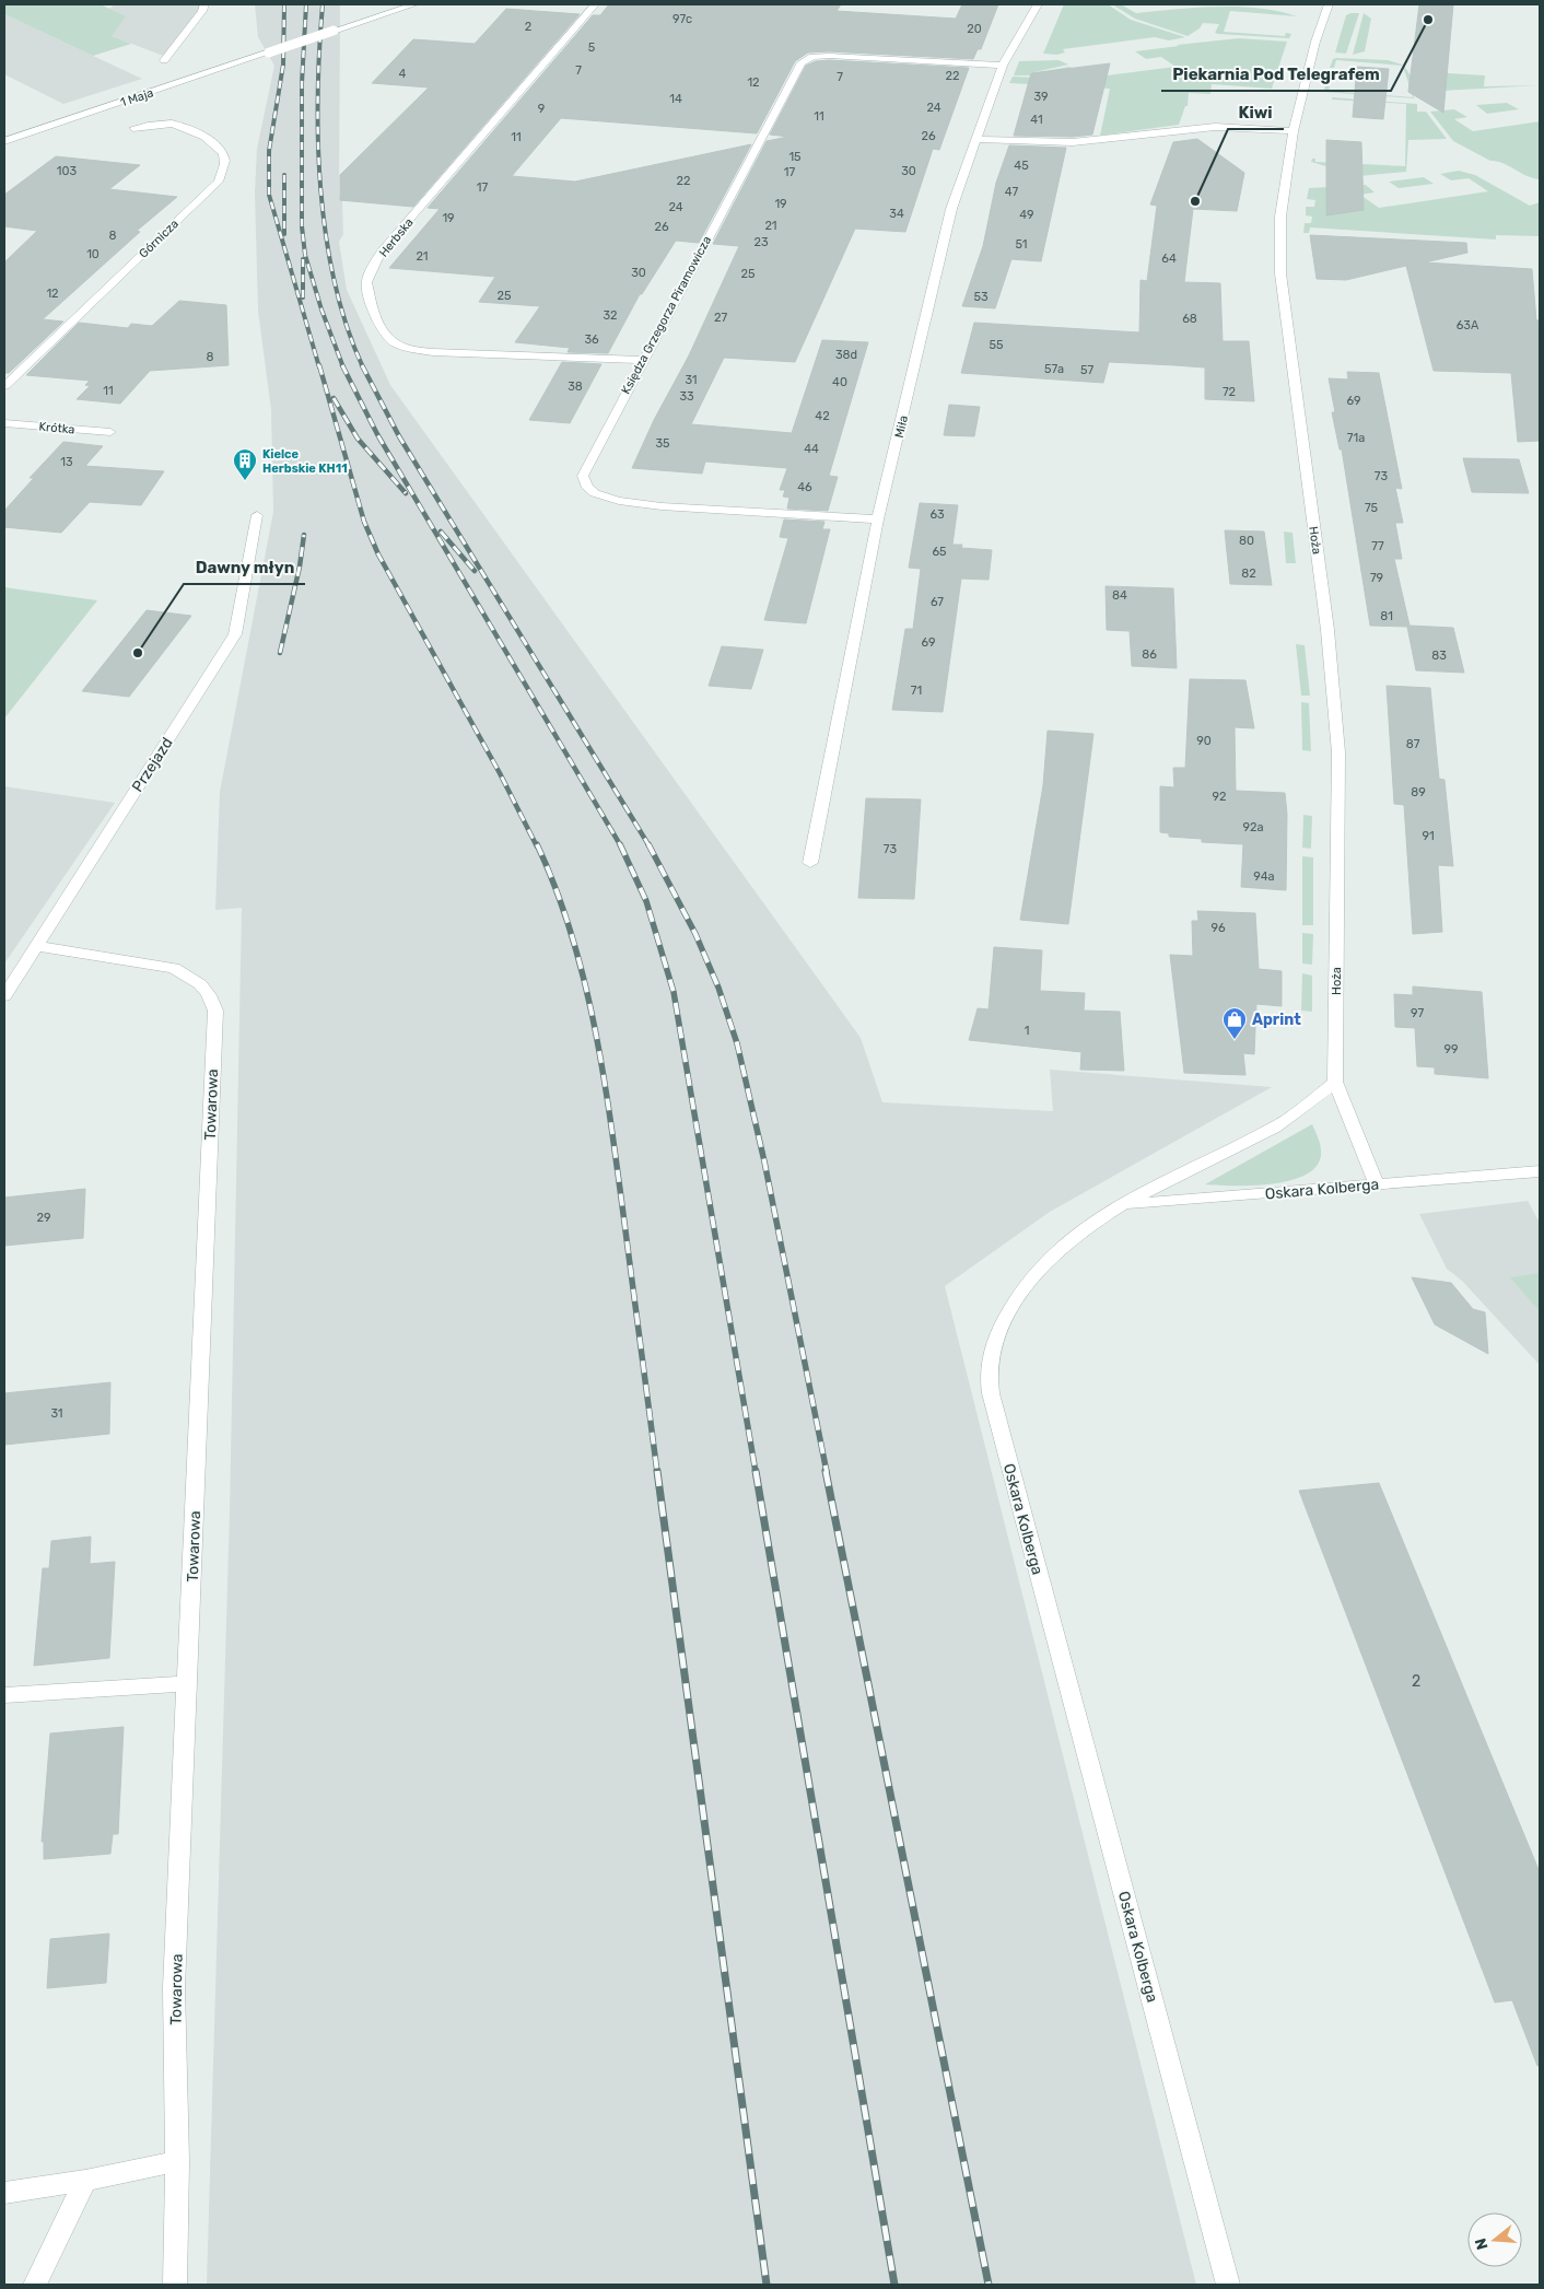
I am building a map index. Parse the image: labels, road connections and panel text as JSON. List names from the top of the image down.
{
  "streets": {
    "street": [
      "1 Maja",
      "Herbska",
      "Górnicza",
      "Księdza Grzegorza Piramowicza",
      "Miła",
      "Krótka",
      "Hoża",
      "Przejazd",
      "Towarowa",
      "Oskara Kolberga"
    ]
  },
  "crossings": [
    ["Herbska", "Księdza Grzegorza Piramowicza"],
    ["Księdza Grzegorza Piramowicza", "Miła"],
    ["Hoża", "Oskara Kolberga"],
    ["Przejazd", "Towarowa"]
  ],
  "places": {
    "other": ["Piekarnia Pod Telegrafem", "Kiwi", "Dawny młyn"],
    "building": ["Kielce Herbskie KH11"],
    "shop": ["Aprint"]
  },
  "house_numbers": [
    "97c",
    "2",
    "20",
    "5",
    "7",
    "4",
    "22",
    "7",
    "12",
    "39",
    "14",
    "24",
    "9",
    "11",
    "41",
    "26",
    "11",
    "15",
    "45",
    "103",
    "30",
    "17",
    "22",
    "17",
    "47",
    "19",
    "24",
    "34",
    "49",
    "19",
    "21",
    "26",
    "8",
    "23",
    "51",
    "10",
    "21",
    "64",
    "30",
    "25",
    "12",
    "25",
    "53",
    "32",
    "27",
    "68",
    "63A",
    "36",
    "55",
    "38d",
    "8",
    "57a",
    "57",
    "31",
    "40",
    "38",
    "11",
    "72",
    "33",
    "69",
    "42",
    "71a",
    "35",
    "44",
    "13",
    "73",
    "46",
    "75",
    "63",
    "80",
    "77",
    "65",
    "82",
    "79",
    "84",
    "67",
    "81",
    "69",
    "86",
    "83",
    "71",
    "90",
    "87",
    "89",
    "92",
    "92a",
    "91",
    "73",
    "94a",
    "96",
    "97",
    "1",
    "99",
    "29",
    "31",
    "2"
  ],
  "north": "left"
}
